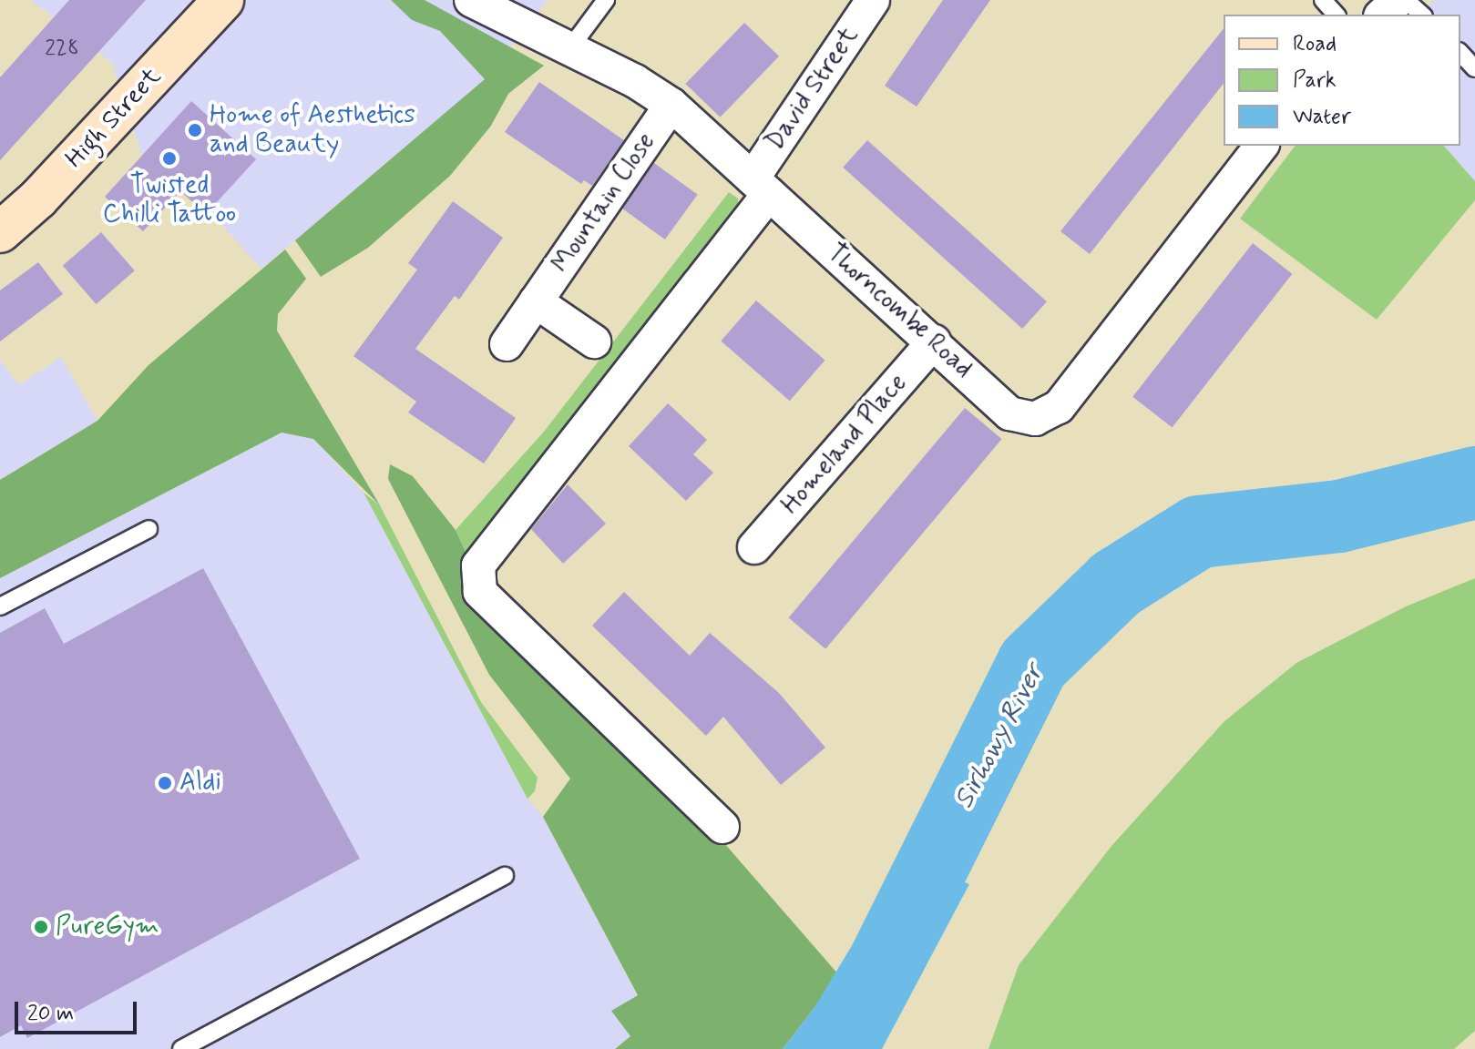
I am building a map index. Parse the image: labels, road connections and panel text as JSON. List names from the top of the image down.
{
  "streets": {
    "main road": ["High Street"],
    "street": [
      "David Street",
      "Mountain Close",
      "Thorncombe Road",
      "Homeland Place"
    ]
  },
  "crossings": [
    ["David Street", "Thorncombe Road"],
    ["Mountain Close", "Thorncombe Road"],
    ["Thorncombe Road", "Homeland Place"]
  ],
  "water": ["Sirhowy River"],
  "places": [
    "Home of Aesthetics and Beauty",
    "Twisted Chilli Tattoo",
    "Aldi",
    "PureGym"
  ],
  "house_numbers": ["228"],
  "legend": ["Road", "Park", "Water"],
  "scale_bar": "20 m"
}
